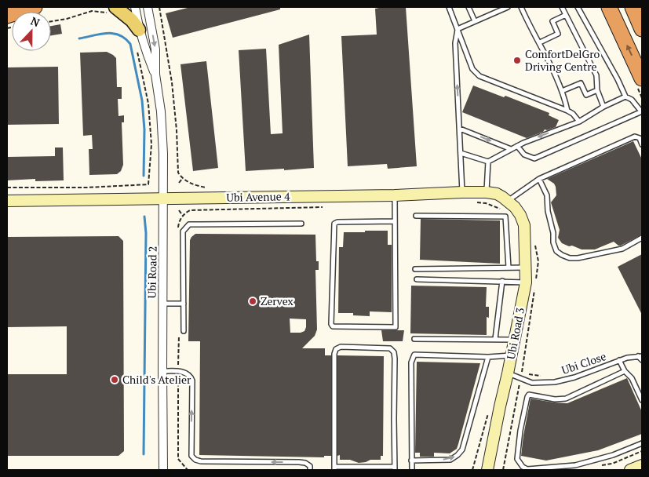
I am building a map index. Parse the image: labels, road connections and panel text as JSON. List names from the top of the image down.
{
  "streets": {
    "street": ["Ubi Avenue 4", "Ubi Road 2", "Ubi Road 3"],
    "lane": ["Ubi Close"]
  },
  "crossings": [
    ["Ubi Avenue 4", "Ubi Road 2"],
    ["Ubi Avenue 4", "Ubi Road 3"],
    ["Ubi Road 3", "Ubi Close"]
  ],
  "places": ["ComfortDelGro Driving Centre", "Zervex", "Child's Atelier"],
  "north": "top"
}
